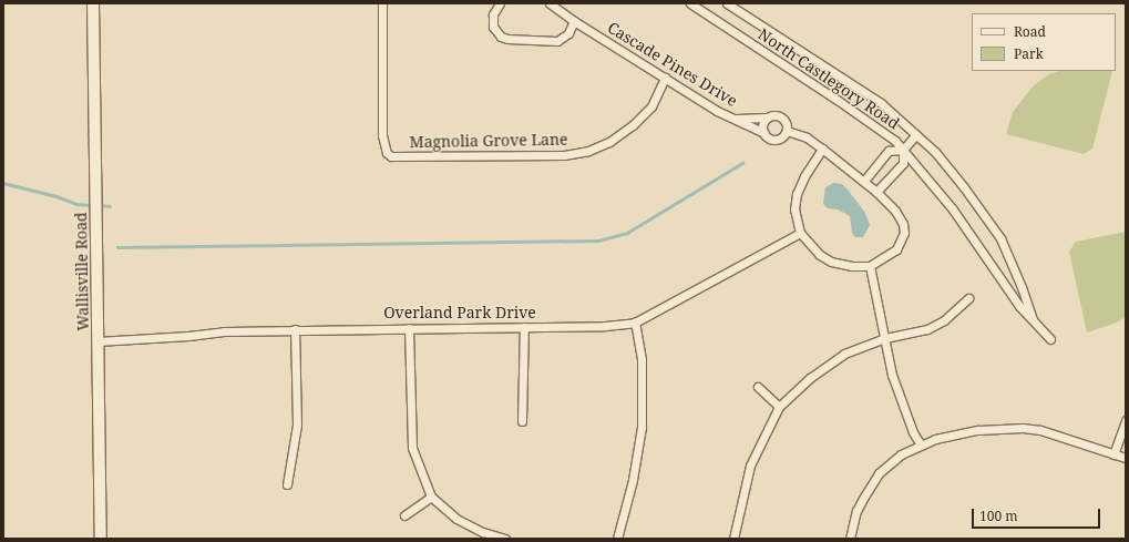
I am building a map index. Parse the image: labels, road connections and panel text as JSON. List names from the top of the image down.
{
  "streets": {
    "main road": ["Wallisville Road"],
    "street": [
      "Cascade Pines Drive",
      "North Castlegory Road",
      "Magnolia Grove Lane",
      "Overland Park Drive"
    ]
  },
  "crossings": [
    ["Cascade Pines Drive", "Magnolia Grove Lane"],
    ["Wallisville Road", "Overland Park Drive"]
  ],
  "legend": ["Road", "Park"],
  "scale_bar": "100 m"
}
